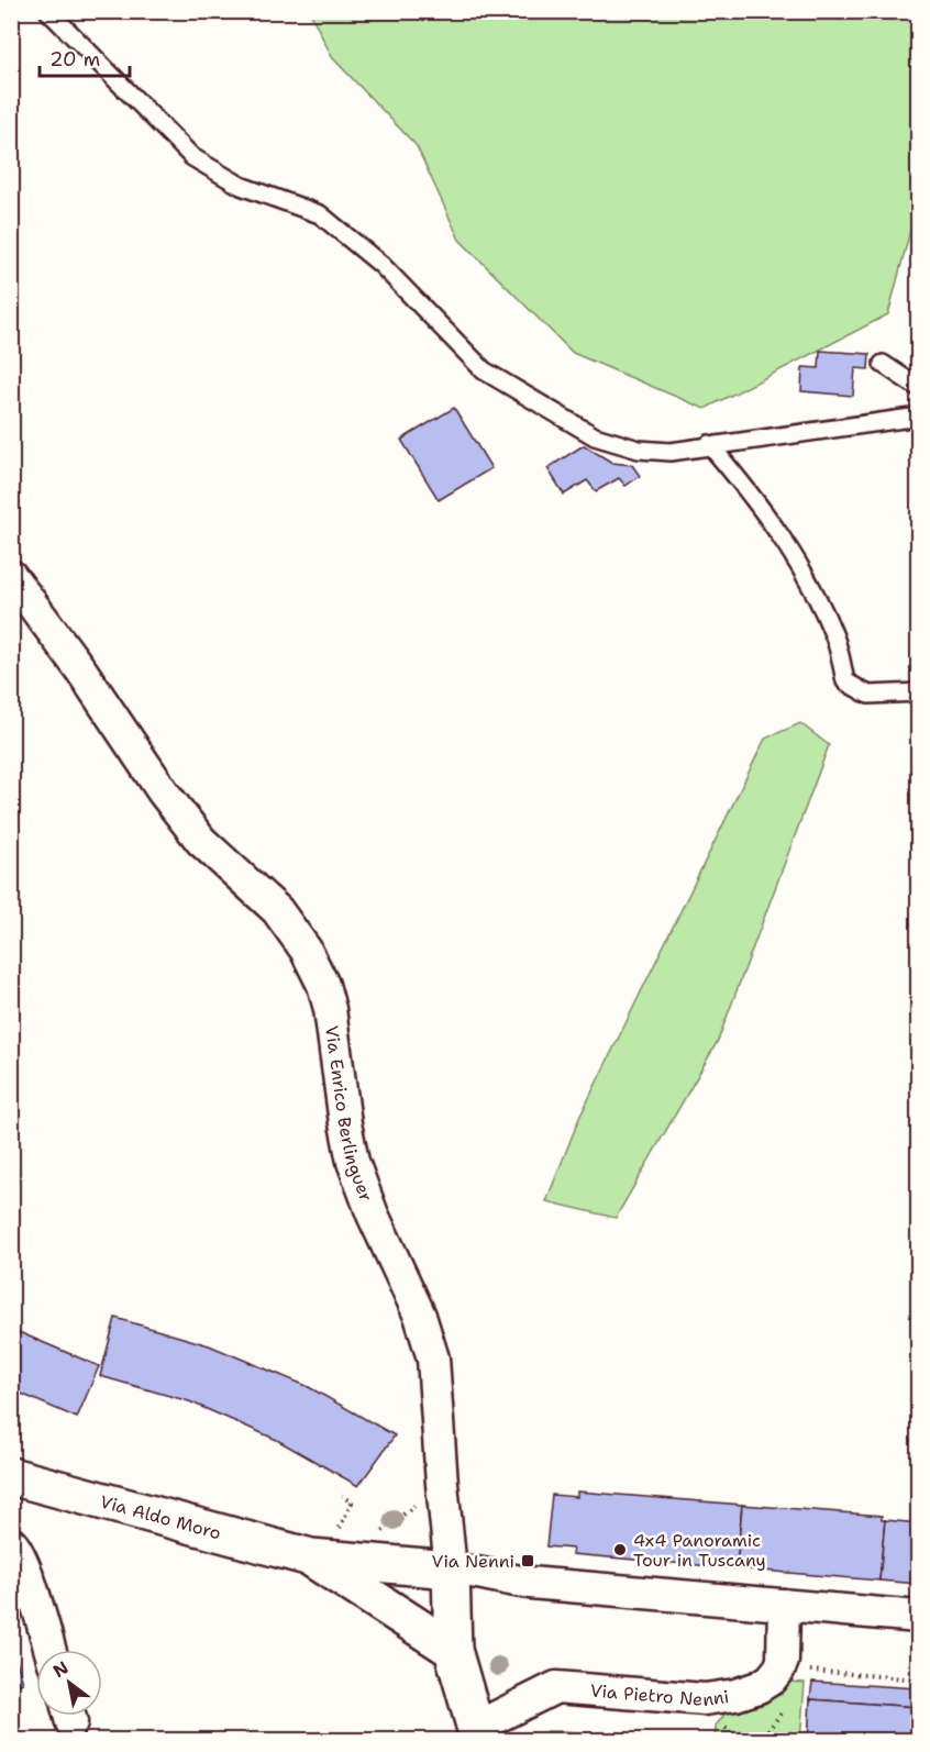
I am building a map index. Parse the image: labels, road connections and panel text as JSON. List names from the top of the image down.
{
  "streets": {
    "street": ["Via Enrico Berlinguer", "Via Aldo Moro", "Via Pietro Nenni"]
  },
  "crossings": [
    ["Via Enrico Berlinguer", "Via Aldo Moro"],
    ["Via Enrico Berlinguer", "Via Pietro Nenni"]
  ],
  "places": {
    "other": ["4x4 Panoramic Tour in Tuscany"],
    "transit": ["Via Nenni"]
  },
  "scale_bar": "20 m",
  "north": "top left"
}
